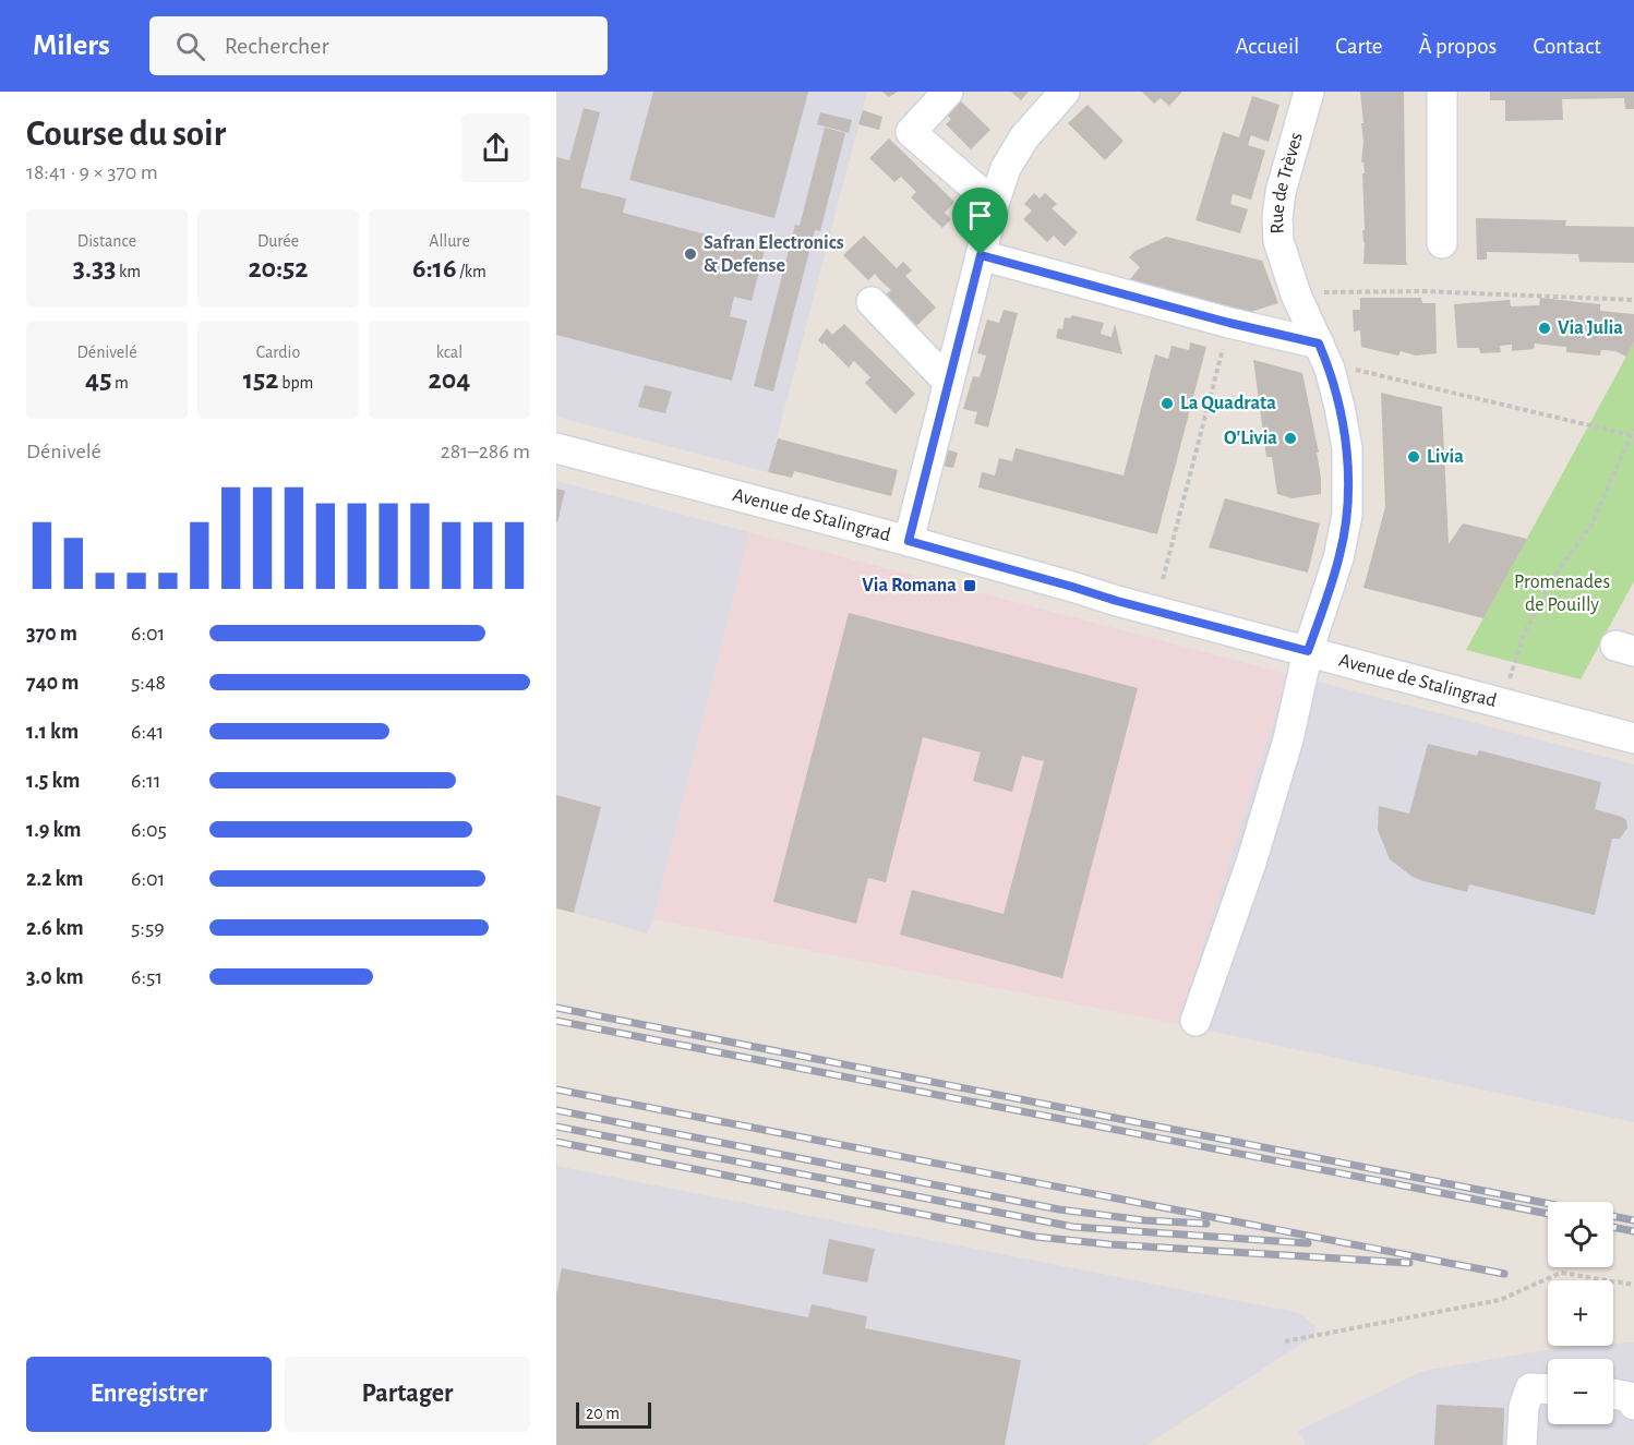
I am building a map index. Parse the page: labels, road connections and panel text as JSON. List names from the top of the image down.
{
  "streets": {
    "street": ["Rue de Trèves", "Avenue de Stalingrad"]
  },
  "crossings": [
    ["Rue de Trèves", "Avenue de Stalingrad"]
  ],
  "parks": ["Promenades de Pouilly"],
  "places": {
    "other": [
      "Safran Electronics & Defense",
      "Via Julia",
      "La Quadrata",
      "O'Livia",
      "Livia"
    ],
    "transit": ["Via Romana"]
  },
  "scale_bar": "20 m",
  "page": {
    "header": "Milers",
    "search": "Rechercher",
    "nav": [
      "Accueil",
      "Carte",
      "À propos",
      "Contact"
    ],
    "heading": ["Course du soir", "18:41 · 9 × 370 m"],
    "stats": [
      ["Distance", "3.33 km"],
      ["Durée", "20:52"],
      ["Allure", "6:16 /km"],
      ["Dénivelé", "45 m"],
      ["Cardio", "152 bpm"],
      ["kcal", "204"]
    ],
    "chart": ["Dénivelé", "281–286 m"],
    "list": [
      {
        "name": "370 m",
        "note": "6:01"
      },
      {
        "name": "740 m",
        "note": "5:48"
      },
      {
        "name": "1.1 km",
        "note": "6:41"
      },
      {
        "name": "1.5 km",
        "note": "6:11"
      },
      {
        "name": "1.9 km",
        "note": "6:05"
      },
      {
        "name": "2.2 km",
        "note": "6:01"
      },
      {
        "name": "2.6 km",
        "note": "5:59"
      },
      {
        "name": "3.0 km",
        "note": "6:51"
      }
    ],
    "map_buttons": ["+", "−"],
    "buttons": ["Enregistrer", "Partager"],
    "scale": "20 m"
  }
}
